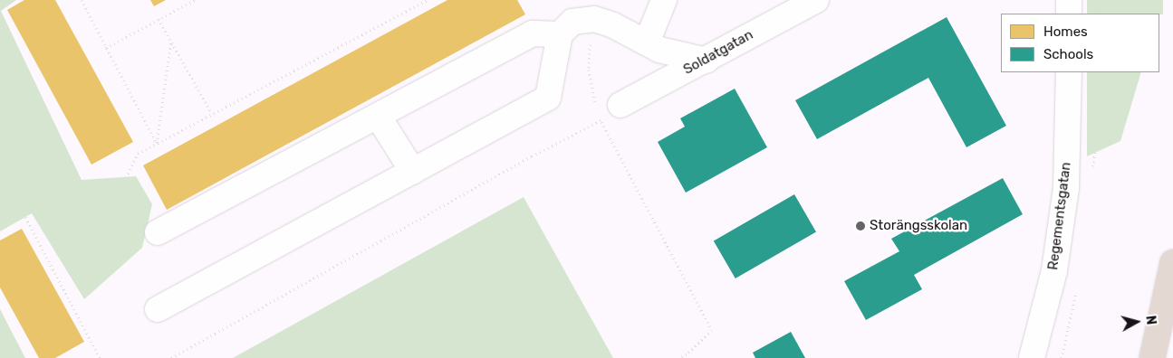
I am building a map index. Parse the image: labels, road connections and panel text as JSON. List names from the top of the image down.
{
  "streets": {
    "street": ["Soldatgatan", "Regementsgatan"]
  },
  "places": ["Storängsskolan"],
  "legend": ["Homes", "Schools"],
  "north": "right"
}
